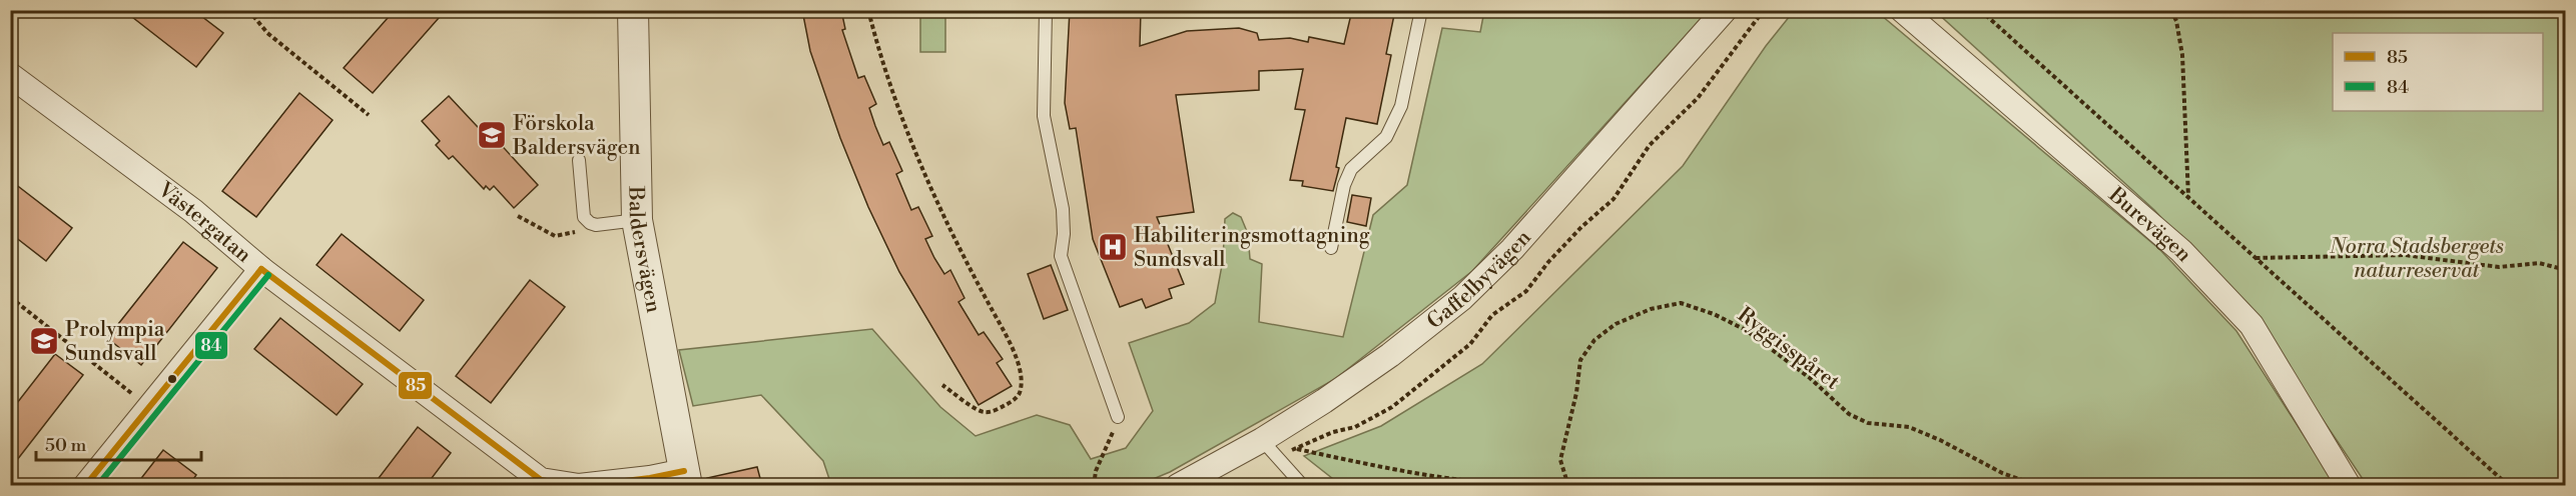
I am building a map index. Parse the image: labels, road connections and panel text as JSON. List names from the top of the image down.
{
  "streets": {
    "street": [
      "Västergatan",
      "Burevägen",
      "Baldersvägen",
      "Gaffelbyvägen"
    ],
    "path": ["Ryggisspåret"]
  },
  "crossings": [
    ["Västergatan", "Baldersvägen"]
  ],
  "parks": ["Norra Stadsbergets naturreservat"],
  "places": {
    "school or university": ["Förskola Baldersvägen", "Prolympia Sundsvall"],
    "hospital": ["Habiliteringsmottagning Sundsvall"]
  },
  "lines": ["transit line 85", "transit line 84"],
  "legend": ["85", "84"],
  "scale_bar": "50 m"
}
